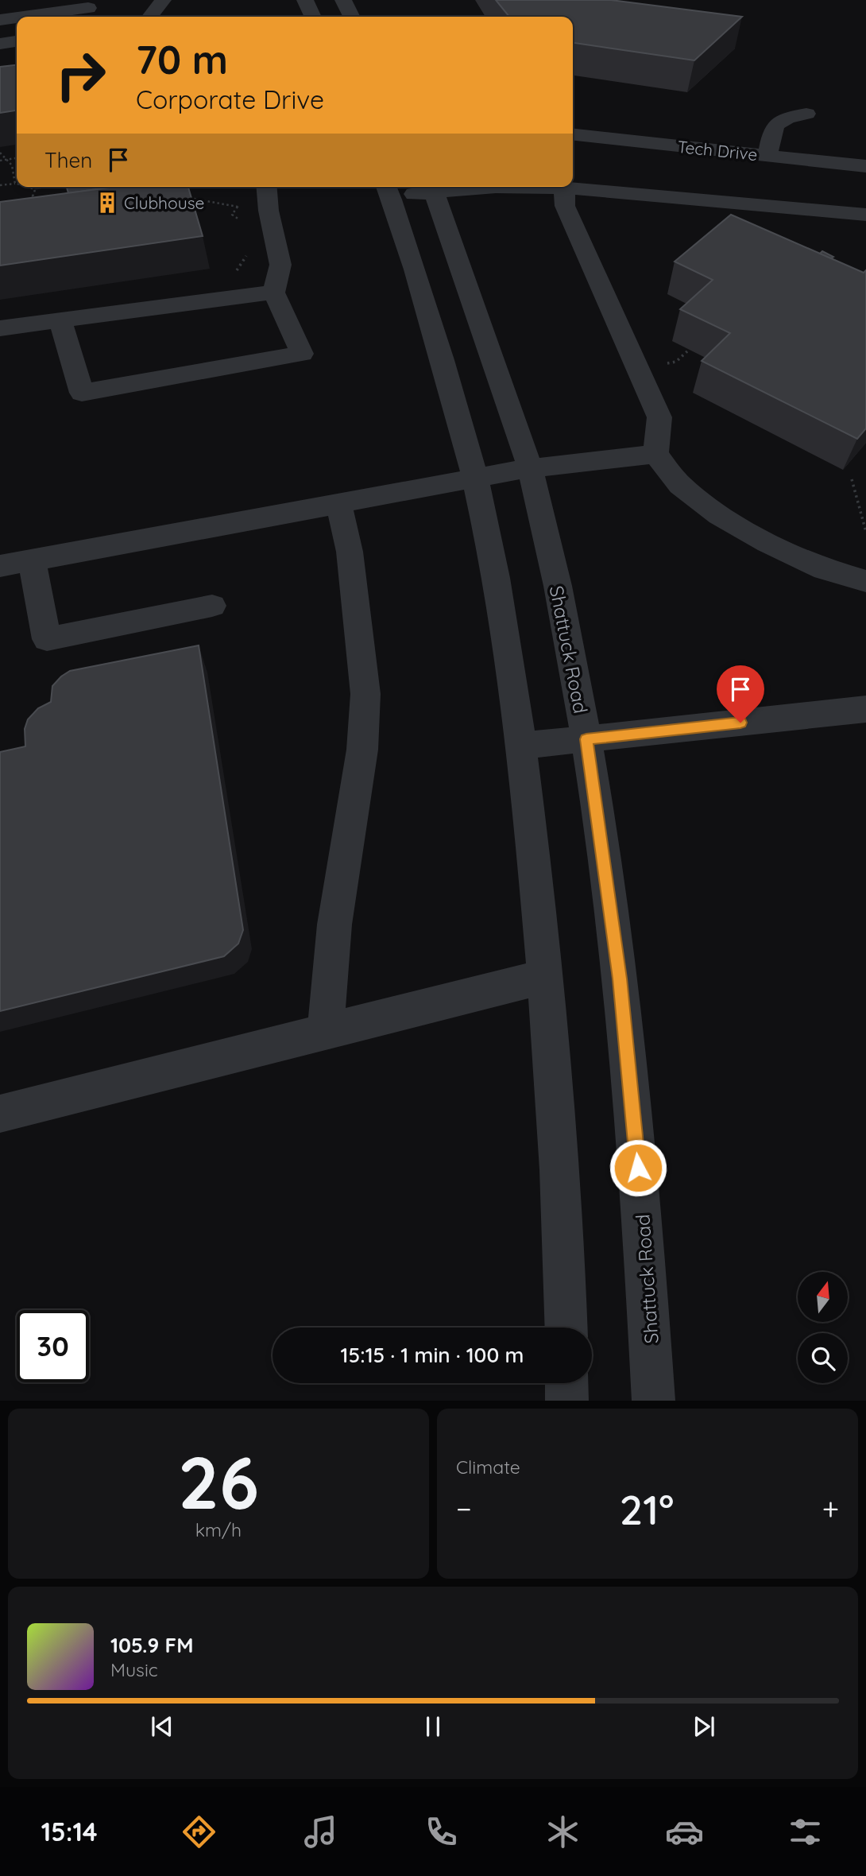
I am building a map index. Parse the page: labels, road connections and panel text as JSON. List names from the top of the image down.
{
  "streets": {
    "street": ["Tech Drive", "Shattuck Road"]
  },
  "places": {
    "building": ["Clubhouse"]
  },
  "north": "top",
  "page": {
    "turn": ["70 m", "Corporate Drive"],
    "then": "Then",
    "limit": "30",
    "trip": "15:15 · 1 min · 100 m",
    "tile": [
      ["26", "km/h"],
      "Climate"
    ],
    "heat": ["−", "21°", "+"],
    "song": ["105.9 FM", "Music"],
    "tabs": "15:14"
  }
}
